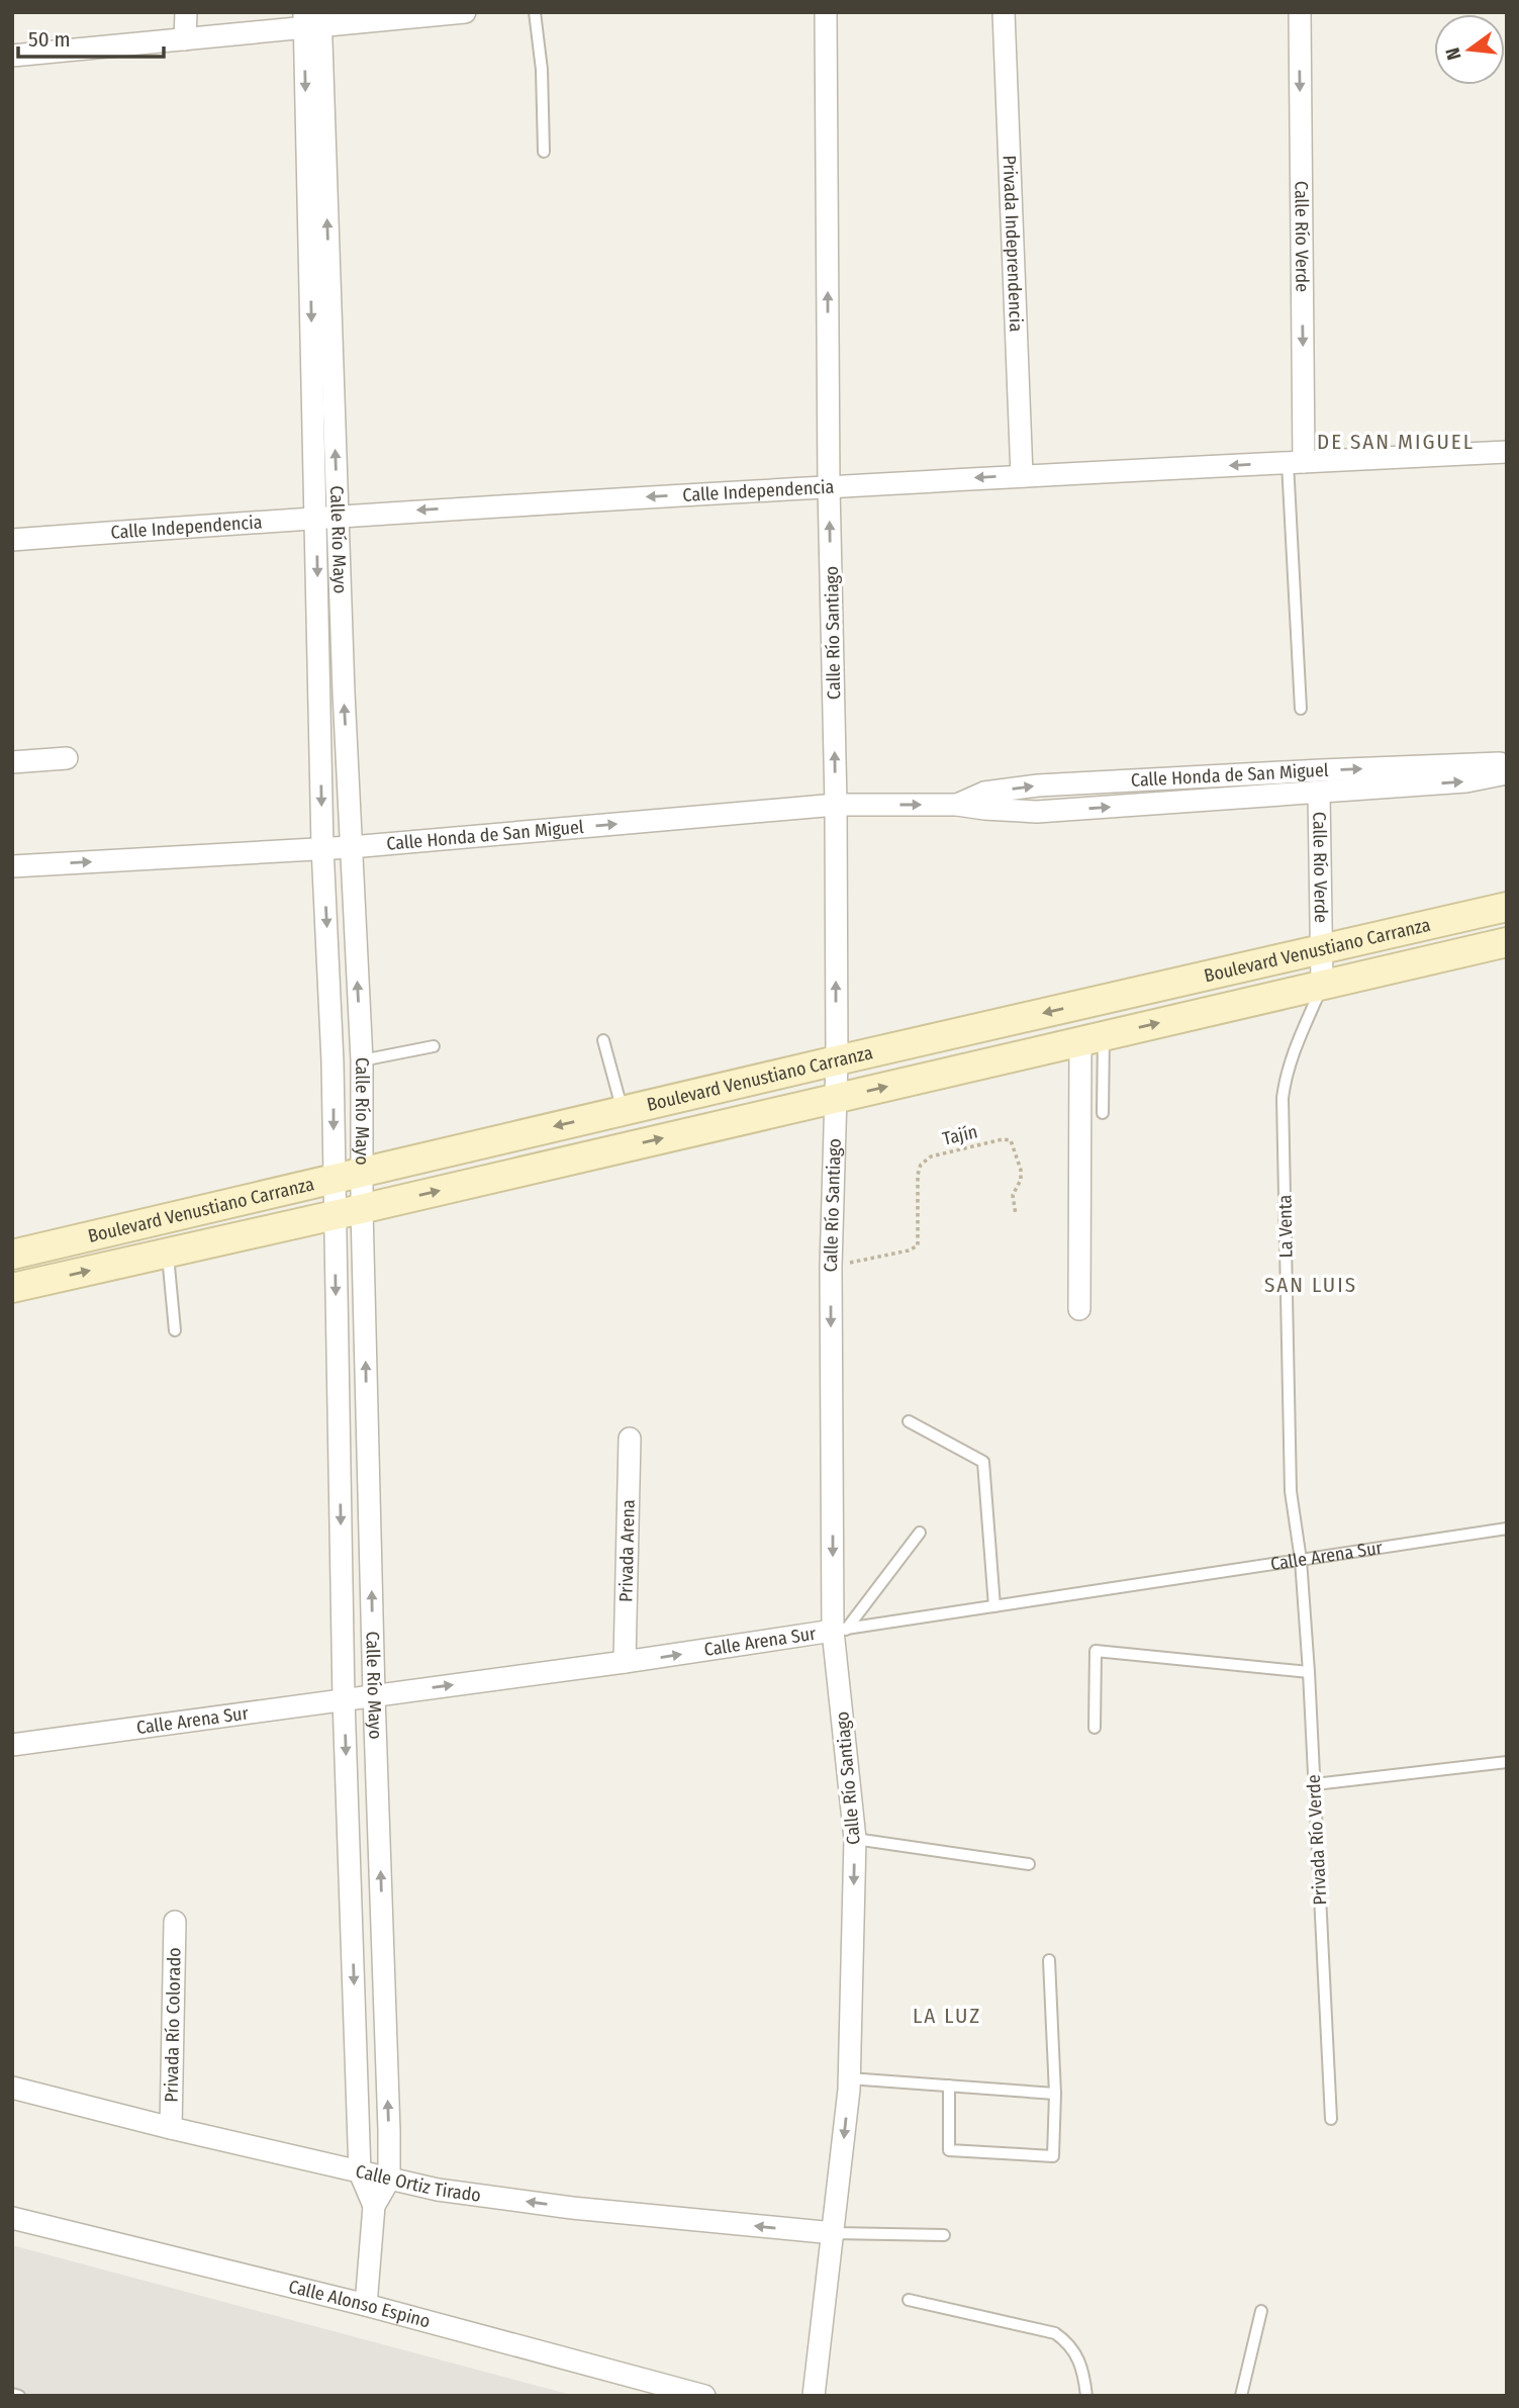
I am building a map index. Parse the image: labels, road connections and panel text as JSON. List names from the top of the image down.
{
  "streets": {
    "main road": ["Boulevard Venustiano Carranza"],
    "street": [
      "Calle Río Verde",
      "Privada Indeprendencia",
      "Calle Independencia",
      "Calle Río Mayo",
      "Calle Río Santiago",
      "Calle Honda de San Miguel",
      "Privada Arena",
      "Calle Arena Sur",
      "Privada Río Colorado",
      "Calle Ortiz Tirado",
      "Calle Alonso Espino"
    ],
    "lane": ["La Venta", "Privada Río Verde"],
    "path": ["Tajín"]
  },
  "crossings": [
    ["Calle Río Verde", "Calle Independencia"],
    ["Calle Río Verde", "Calle Honda de San Miguel"],
    ["Calle Río Verde", "Boulevard Venustiano Carranza"],
    ["Calle Río Verde", "La Venta"],
    ["Privada Indeprendencia", "Calle Independencia"],
    ["Calle Independencia", "Calle Río Mayo"],
    ["Calle Independencia", "Calle Río Santiago"],
    ["Calle Río Mayo", "Calle Honda de San Miguel"],
    ["Calle Río Mayo", "Boulevard Venustiano Carranza"],
    ["Calle Río Mayo", "Calle Arena Sur"],
    ["Calle Río Mayo", "Calle Ortiz Tirado"],
    ["Calle Río Mayo", "Calle Alonso Espino"],
    ["Calle Río Santiago", "Calle Honda de San Miguel"],
    ["Calle Río Santiago", "Boulevard Venustiano Carranza"],
    ["Calle Río Santiago", "Tajín"],
    ["Calle Río Santiago", "Calle Arena Sur"],
    ["Calle Río Santiago", "Calle Ortiz Tirado"],
    ["Boulevard Venustiano Carranza", "La Venta"],
    ["La Venta", "Calle Arena Sur"],
    ["La Venta", "Privada Río Verde"],
    ["Privada Arena", "Calle Arena Sur"],
    ["Calle Arena Sur", "Privada Río Verde"],
    ["Privada Río Colorado", "Calle Ortiz Tirado"]
  ],
  "one_way": [
    "Calle Río Verde",
    "Calle Independencia",
    "Calle Honda de San Miguel",
    "Calle Ortiz Tirado"
  ],
  "districts": ["DE SAN MIGUEL", "SAN LUIS", "LA LUZ"],
  "scale_bar": "50 m",
  "north": "left"
}
